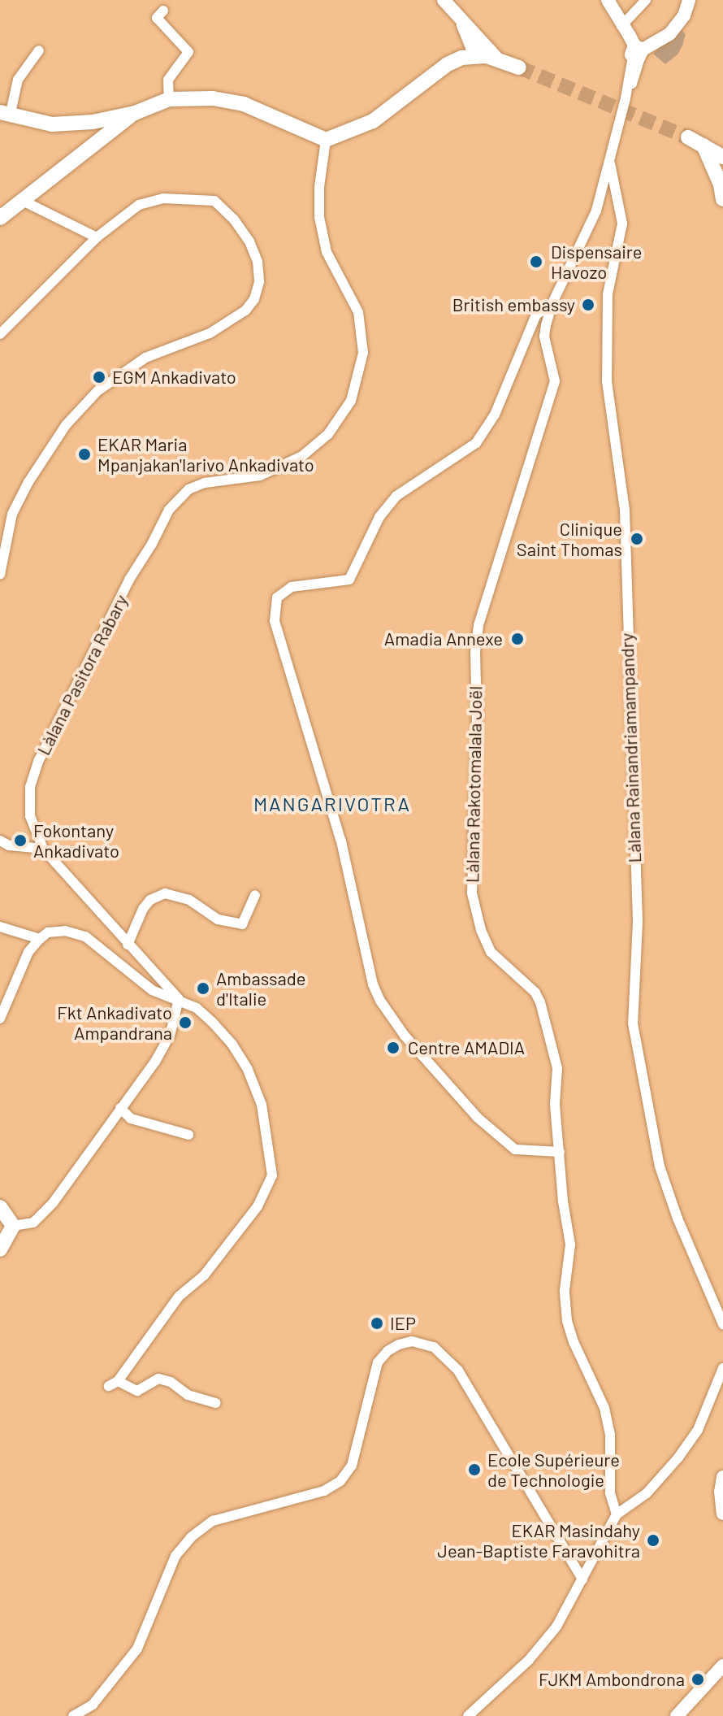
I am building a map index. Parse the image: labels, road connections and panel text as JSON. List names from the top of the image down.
{
  "streets": {
    "street": ["Làlana Pasitora Rabary", "Làlana Rainandriamampandry", "Làlana Rakotomalala Joël"]
  },
  "crossings": [
    ["Làlana Rainandriamampandry", "Làlana Rakotomalala Joël"]
  ],
  "districts": ["MANGARIVOTRA"],
  "places": [
    "Dispensaire Havozo",
    "British embassy",
    "EGM Ankadivato",
    "EKAR Maria Mpanjakan'Iarivo Ankadivato",
    "Clinique Saint Thomas",
    "Amadia Annexe",
    "Fokontany Ankadivato",
    "Ambassade d'Italie",
    "Fkt Ankadivato Ampandrana",
    "Centre AMADIA",
    "IEP",
    "Ecole Supérieure de Technologie",
    "EKAR Masindahy Jean-Baptiste Faravohitra",
    "FJKM Ambondrona"
  ]
}
